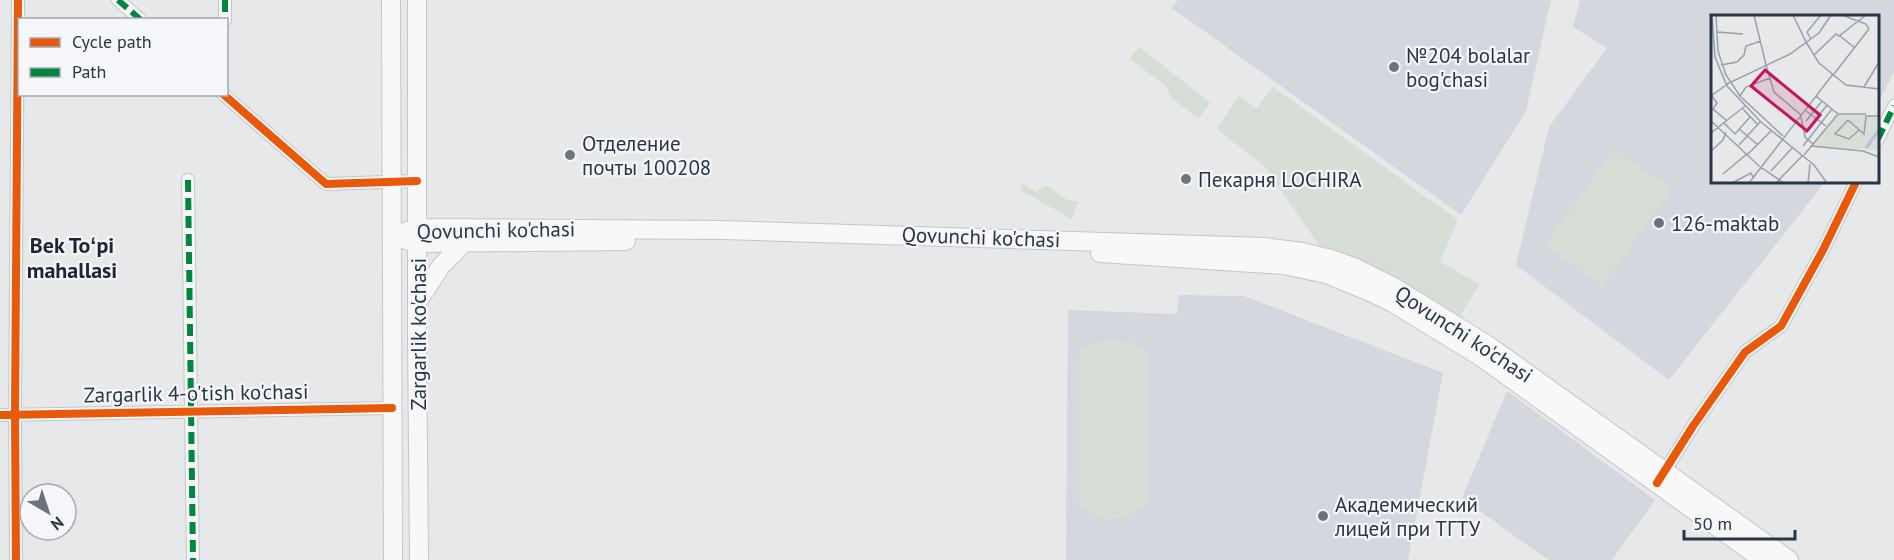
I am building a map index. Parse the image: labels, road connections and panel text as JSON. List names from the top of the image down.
{
  "streets": {
    "main road": ["Qovunchi ko'chasi", "Zargarlik ko'chasi", "Zargarlik 4-o'tish ko'chasi"]
  },
  "crossings": [
    ["Qovunchi ko'chasi", "Zargarlik ko'chasi"],
    ["Zargarlik ko'chasi", "Zargarlik 4-o'tish ko'chasi"]
  ],
  "districts": ["Bek Toʻpi mahallasi"],
  "places": [
    "№204 bolalar bog'chasi",
    "Отделение почты 100208",
    "Пекарня LOCHIRA",
    "126-maktab",
    "Академический лицей при ТГТУ"
  ],
  "legend": ["Cycle path", "Path"],
  "scale_bar": "50 m",
  "north": "bottom right"
}
